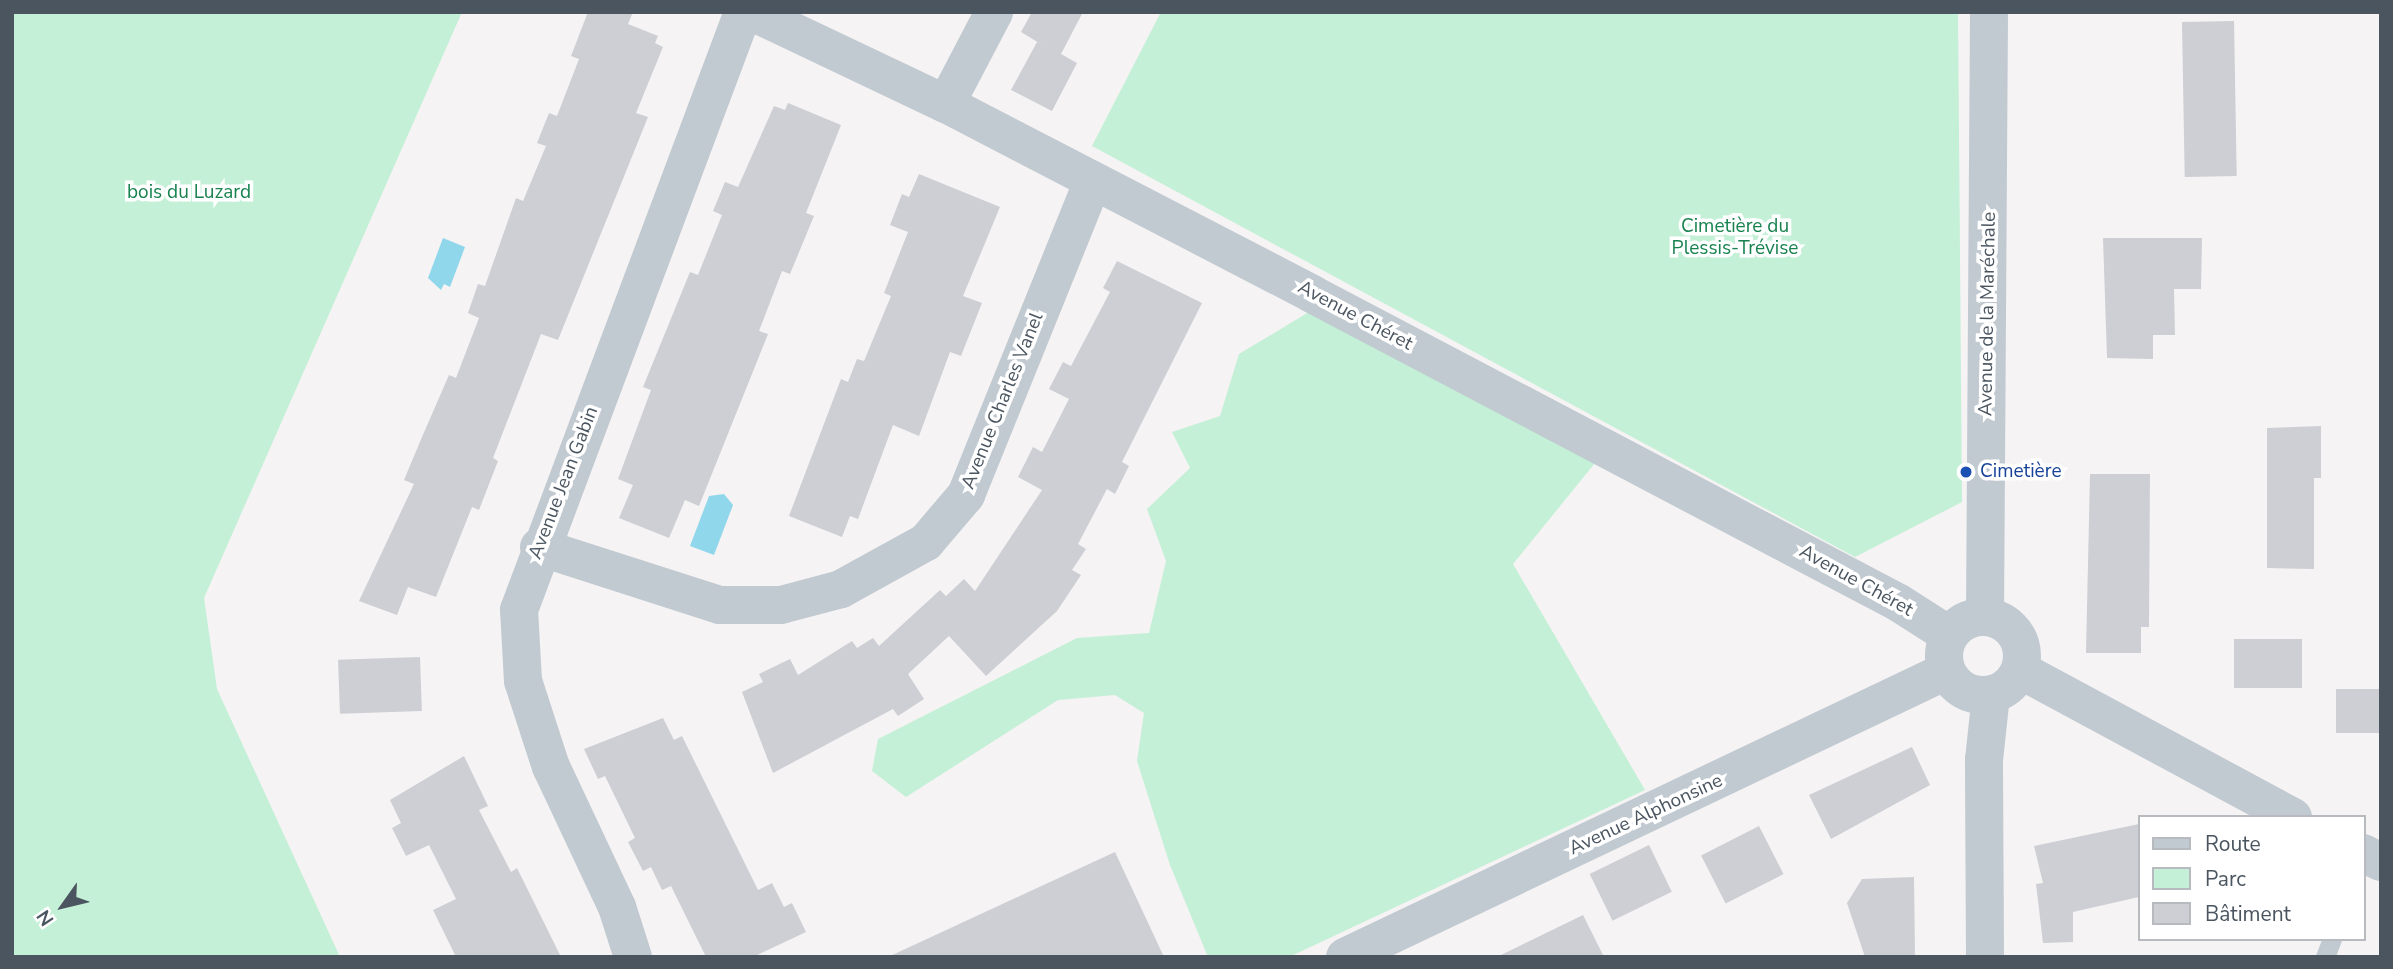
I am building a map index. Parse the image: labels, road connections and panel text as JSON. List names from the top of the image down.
{
  "streets": {
    "street": [
      "Avenue de la Maréchale",
      "Avenue Chéret",
      "Avenue Charles Vanel",
      "Avenue Jean Gabin",
      "Avenue Alphonsine"
    ]
  },
  "crossings": [
    ["Avenue de la Maréchale", "Avenue Chéret"],
    ["Avenue de la Maréchale", "Avenue Alphonsine"],
    ["Avenue Chéret", "Avenue Charles Vanel"],
    ["Avenue Chéret", "Avenue Alphonsine"],
    ["Avenue Charles Vanel", "Avenue Jean Gabin"]
  ],
  "parks": ["bois du Luzard", "Cimetière du Plessis-Trévise"],
  "places": ["Cimetière"],
  "legend": ["Route", "Parc", "Bâtiment"],
  "north": "bottom left"
}
